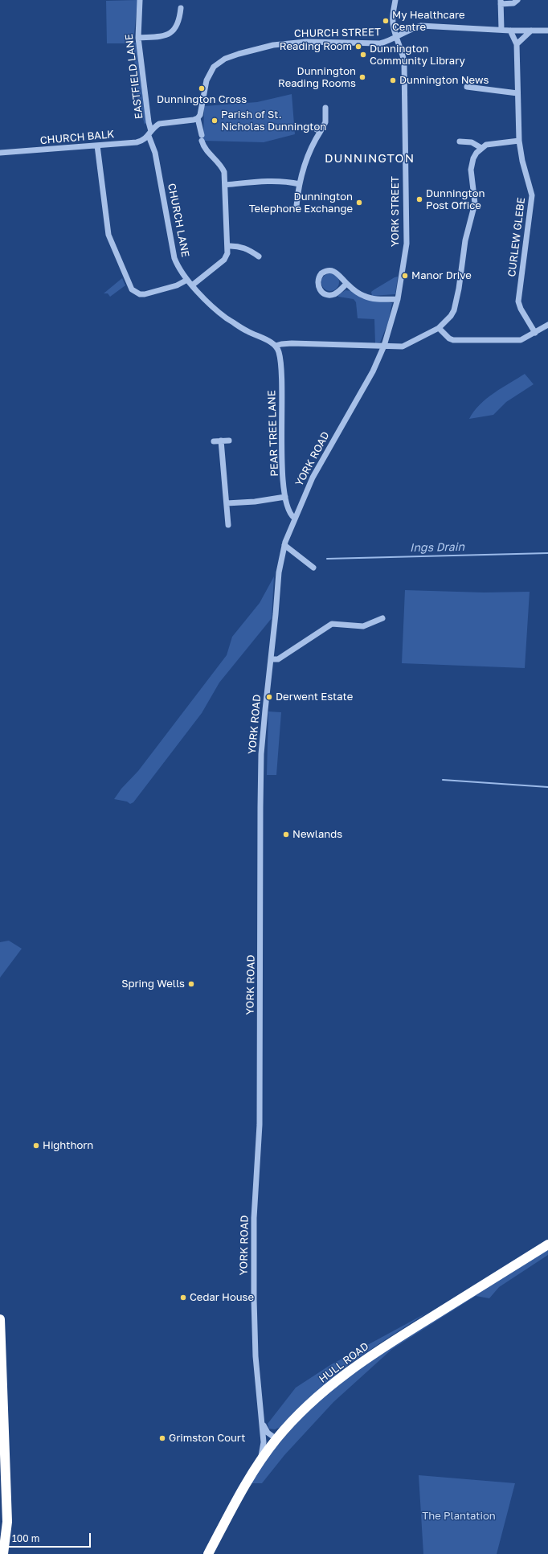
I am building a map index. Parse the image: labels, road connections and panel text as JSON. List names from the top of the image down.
{
  "streets": {
    "highway": ["HULL ROAD"],
    "street": [
      "CHURCH STREET",
      "EASTFIELD LANE",
      "CHURCH BALK",
      "YORK STREET",
      "CHURCH LANE",
      "CURLEW GLEBE",
      "PEAR TREE LANE",
      "YORK ROAD"
    ]
  },
  "crossings": [
    ["CHURCH STREET", "YORK STREET"],
    ["EASTFIELD LANE", "CHURCH BALK"],
    ["EASTFIELD LANE", "CHURCH LANE"],
    ["CHURCH BALK", "CHURCH LANE"],
    ["YORK STREET", "YORK ROAD"],
    ["CHURCH LANE", "PEAR TREE LANE"],
    ["PEAR TREE LANE", "YORK ROAD"]
  ],
  "districts": ["DUNNINGTON"],
  "water": ["Ings Drain"],
  "parks": ["The Plantation"],
  "places": [
    "My Healthcare Centre",
    "Reading Room",
    "Dunnington Community Library",
    "Dunnington Reading Rooms",
    "Dunnington News",
    "Dunnington Cross",
    "Parish of St. Nicholas Dunnington",
    "Dunnington Post Office",
    "Dunnington Telephone Exchange",
    "Manor Drive",
    "Derwent Estate",
    "Newlands",
    "Spring Wells",
    "Highthorn",
    "Cedar House",
    "Grimston Court"
  ],
  "scale_bar": "100 m"
}
